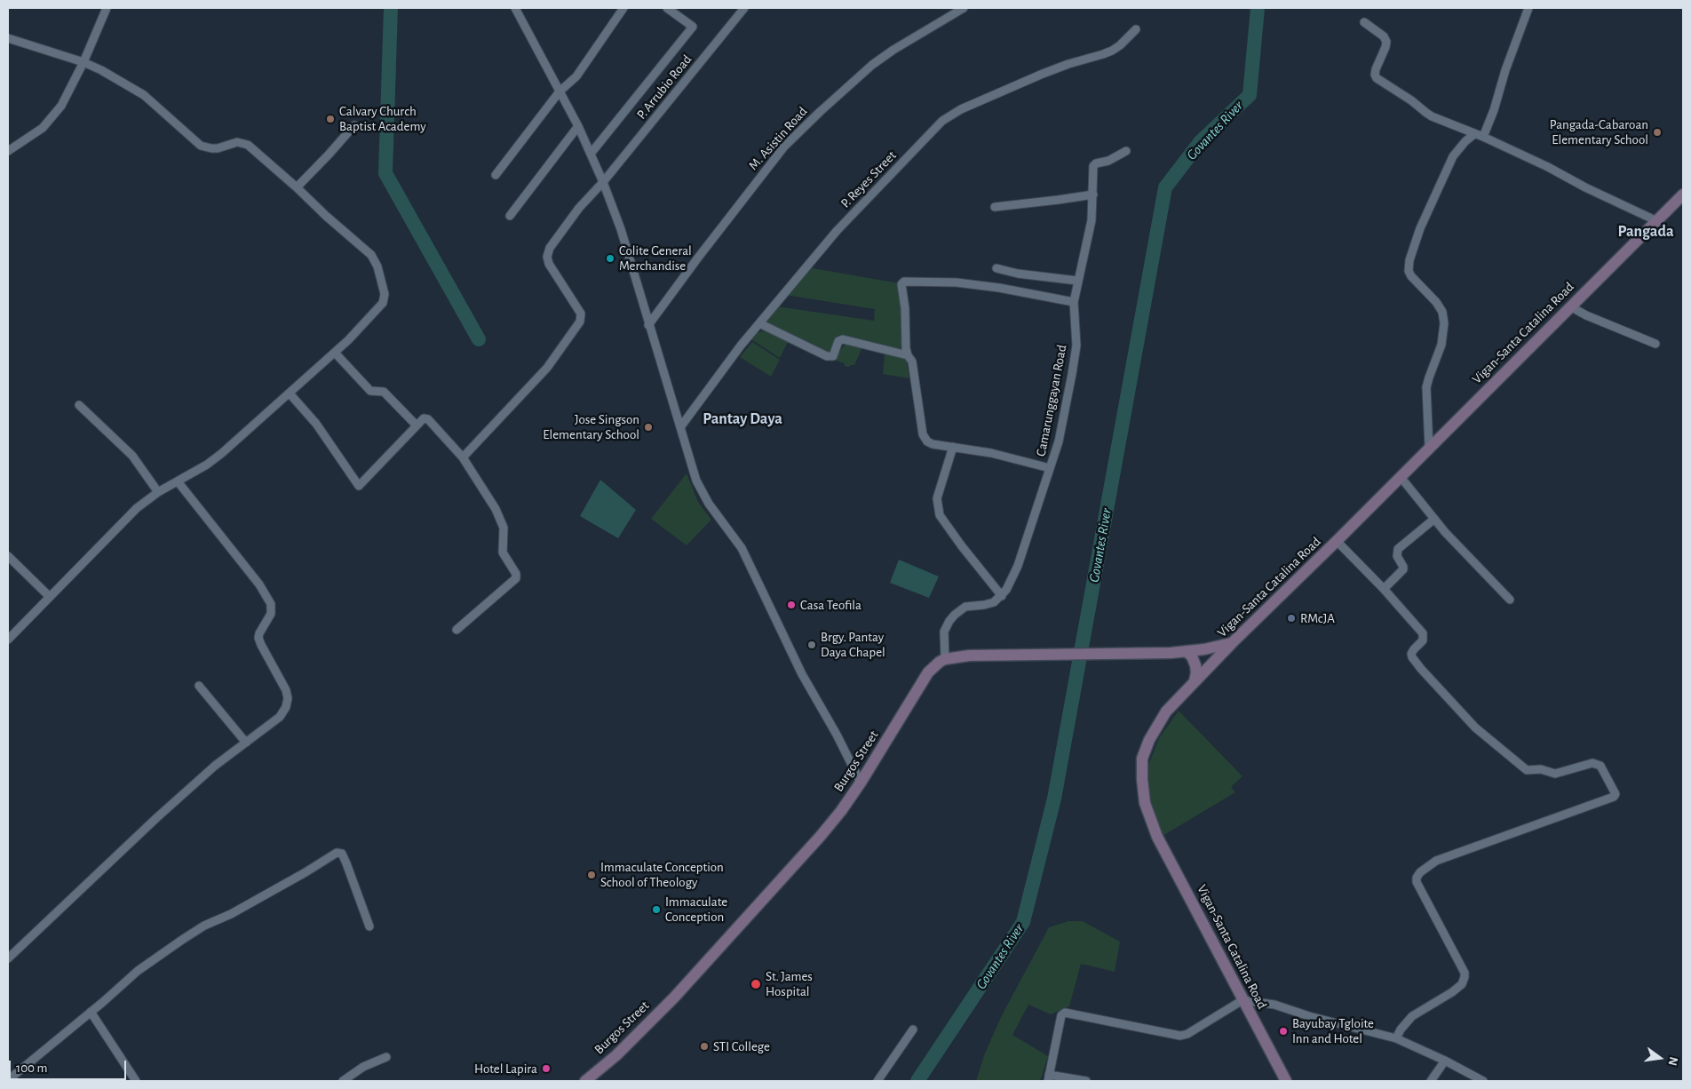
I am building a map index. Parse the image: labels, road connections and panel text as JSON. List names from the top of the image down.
{
  "streets": {
    "main road": ["Vigan-Santa Catalina Road", "Burgos Street"],
    "street": [
      "P. Arrubio Road",
      "M. Asistin Road",
      "P. Reyes Street",
      "Camarunggayan Road"
    ]
  },
  "crossings": [
    ["Vigan-Santa Catalina Road", "Burgos Street"]
  ],
  "districts": ["Pangada", "Pantay Daya"],
  "water": ["Govantes River"],
  "places": [
    "Calvary Church Baptist Academy",
    "Pangada-Cabaroan Elementary School",
    "Colite General Merchandise",
    "Jose Singson Elementary School",
    "Casa Teofila",
    "RMcJA",
    "Brgy. Pantay Daya Chapel",
    "Immaculate Conception School of Theology",
    "Immaculate Conception",
    "St. James Hospital",
    "Bayubay Tgloite Inn and Hotel",
    "STI College",
    "Hotel Lapira"
  ],
  "scale_bar": "100 m",
  "north": "right"
}
